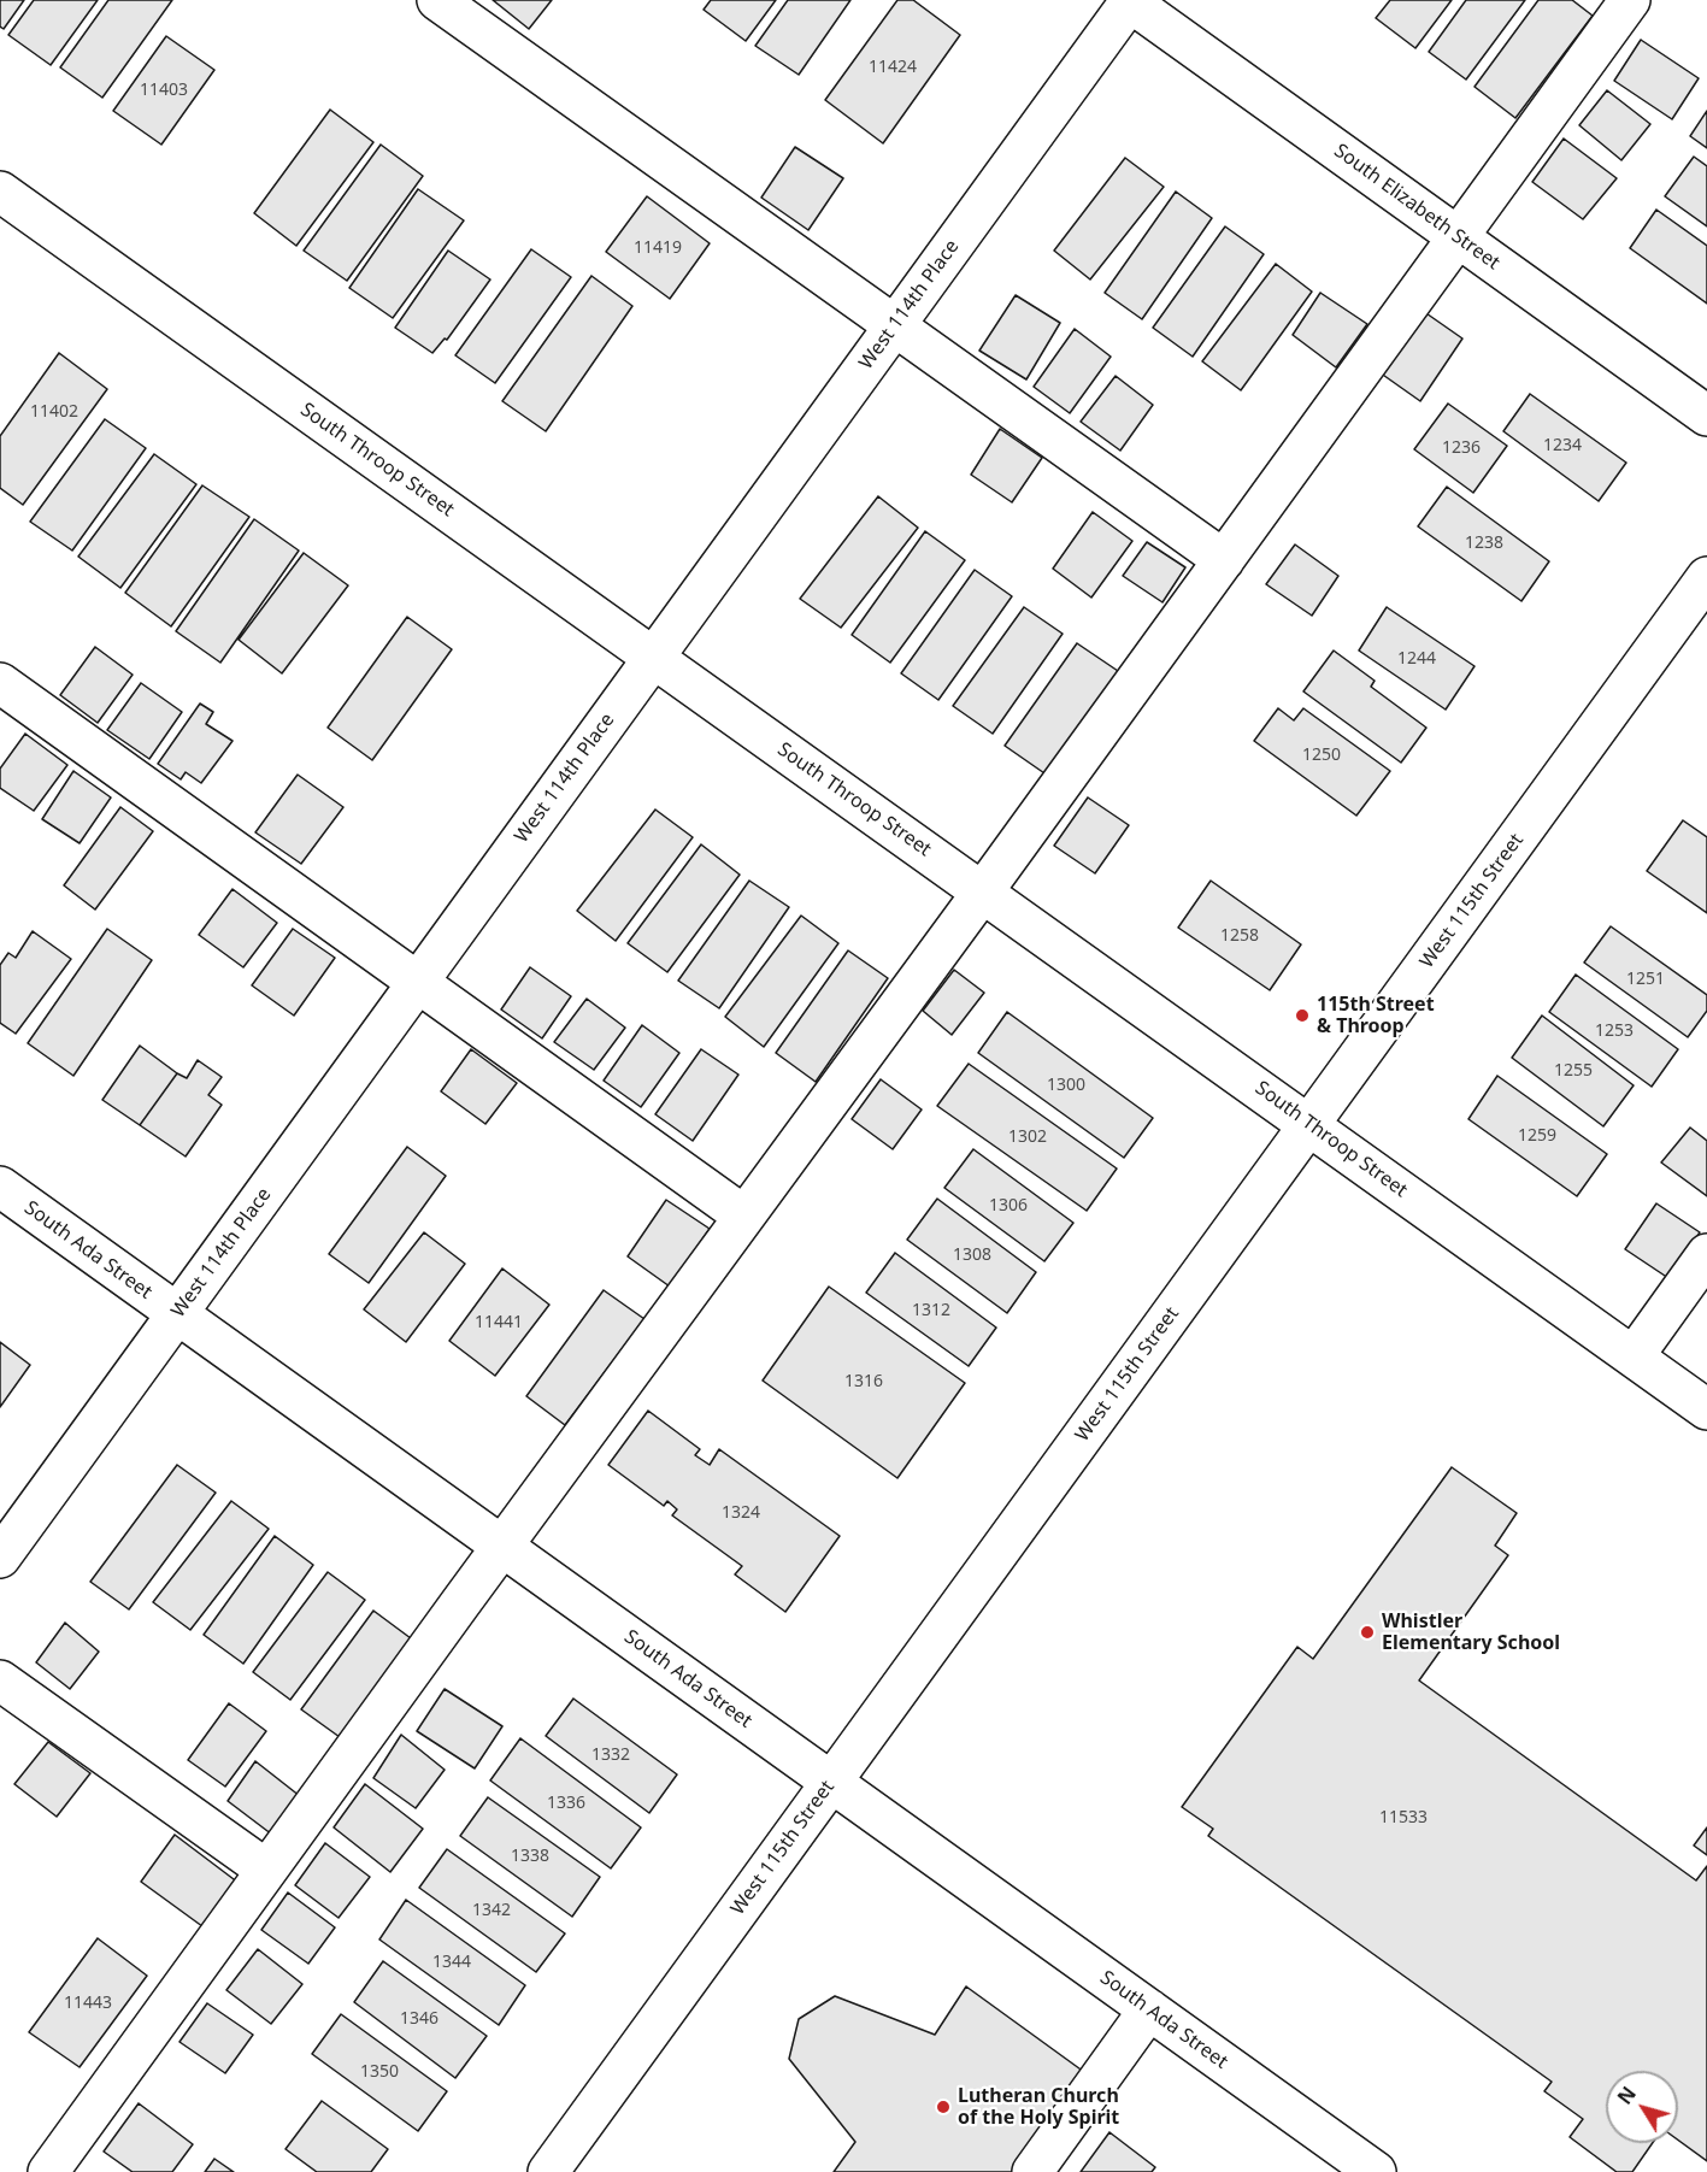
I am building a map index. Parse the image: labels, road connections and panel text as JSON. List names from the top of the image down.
{
  "streets": {
    "street": [
      "South Elizabeth Street",
      "West 114th Place",
      "South Throop Street",
      "West 115th Street",
      "South Ada Street"
    ]
  },
  "crossings": [
    ["South Elizabeth Street", "West 114th Place"],
    ["West 114th Place", "South Throop Street"],
    ["West 114th Place", "South Ada Street"],
    ["South Throop Street", "West 115th Street"],
    ["West 115th Street", "South Ada Street"]
  ],
  "places": ["115th Street & Throop", "Whistler Elementary School", "Lutheran Church of the Holy Spirit"],
  "house_numbers": [
    "11424",
    "11403",
    "11419",
    "11402",
    "1234",
    "1236",
    "1238",
    "1244",
    "1250",
    "1258",
    "1251",
    "1253",
    "1255",
    "1300",
    "1259",
    "1302",
    "1306",
    "1308",
    "1312",
    "11441",
    "1316",
    "1324",
    "1332",
    "1336",
    "11533",
    "1338",
    "1342",
    "1344",
    "11443",
    "1346",
    "1350"
  ],
  "north": "top left"
}
